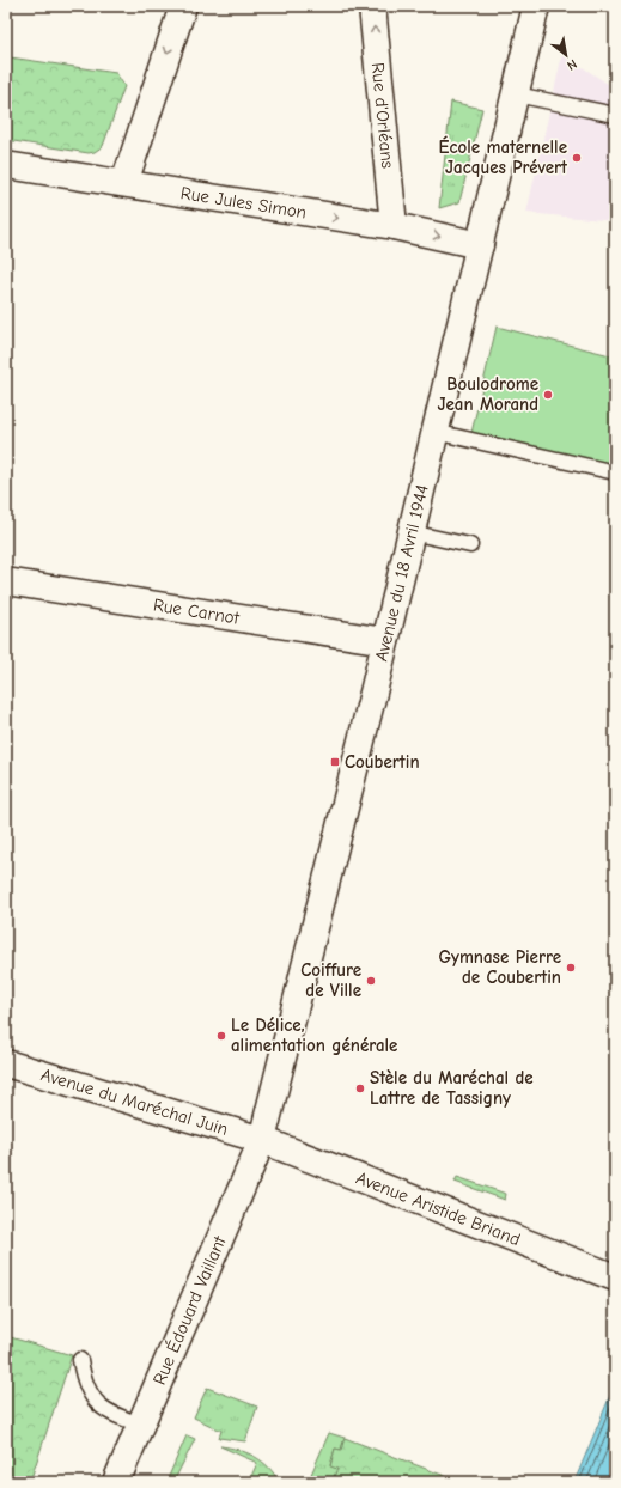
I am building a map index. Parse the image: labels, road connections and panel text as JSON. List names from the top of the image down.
{
  "streets": {
    "street": [
      "Rue d'Orléans",
      "Rue Jules Simon",
      "Avenue du 18 Avril 1944",
      "Rue Carnot",
      "Avenue du Maréchal Juin",
      "Avenue Aristide Briand",
      "Rue Édouard Vaillant"
    ]
  },
  "crossings": [
    ["Rue d'Orléans", "Rue Jules Simon"],
    ["Rue Jules Simon", "Avenue du 18 Avril 1944"],
    ["Avenue du 18 Avril 1944", "Rue Carnot"],
    ["Avenue du 18 Avril 1944", "Avenue du Maréchal Juin"],
    ["Avenue du 18 Avril 1944", "Avenue Aristide Briand"],
    ["Avenue du 18 Avril 1944", "Rue Édouard Vaillant"],
    ["Avenue du Maréchal Juin", "Avenue Aristide Briand"],
    ["Avenue du Maréchal Juin", "Rue Édouard Vaillant"],
    ["Avenue Aristide Briand", "Rue Édouard Vaillant"]
  ],
  "one_way": ["Rue Jules Simon"],
  "places": {
    "other": [
      "École maternelle Jacques Prévert",
      "Boulodrome Jean Morand",
      "Gymnase Pierre de Coubertin",
      "Coiffure de Ville",
      "Le Délice, alimentation générale",
      "Stèle du Maréchal de Lattre de Tassigny"
    ],
    "transit": ["Coubertin"]
  },
  "north": "bottom right"
}
